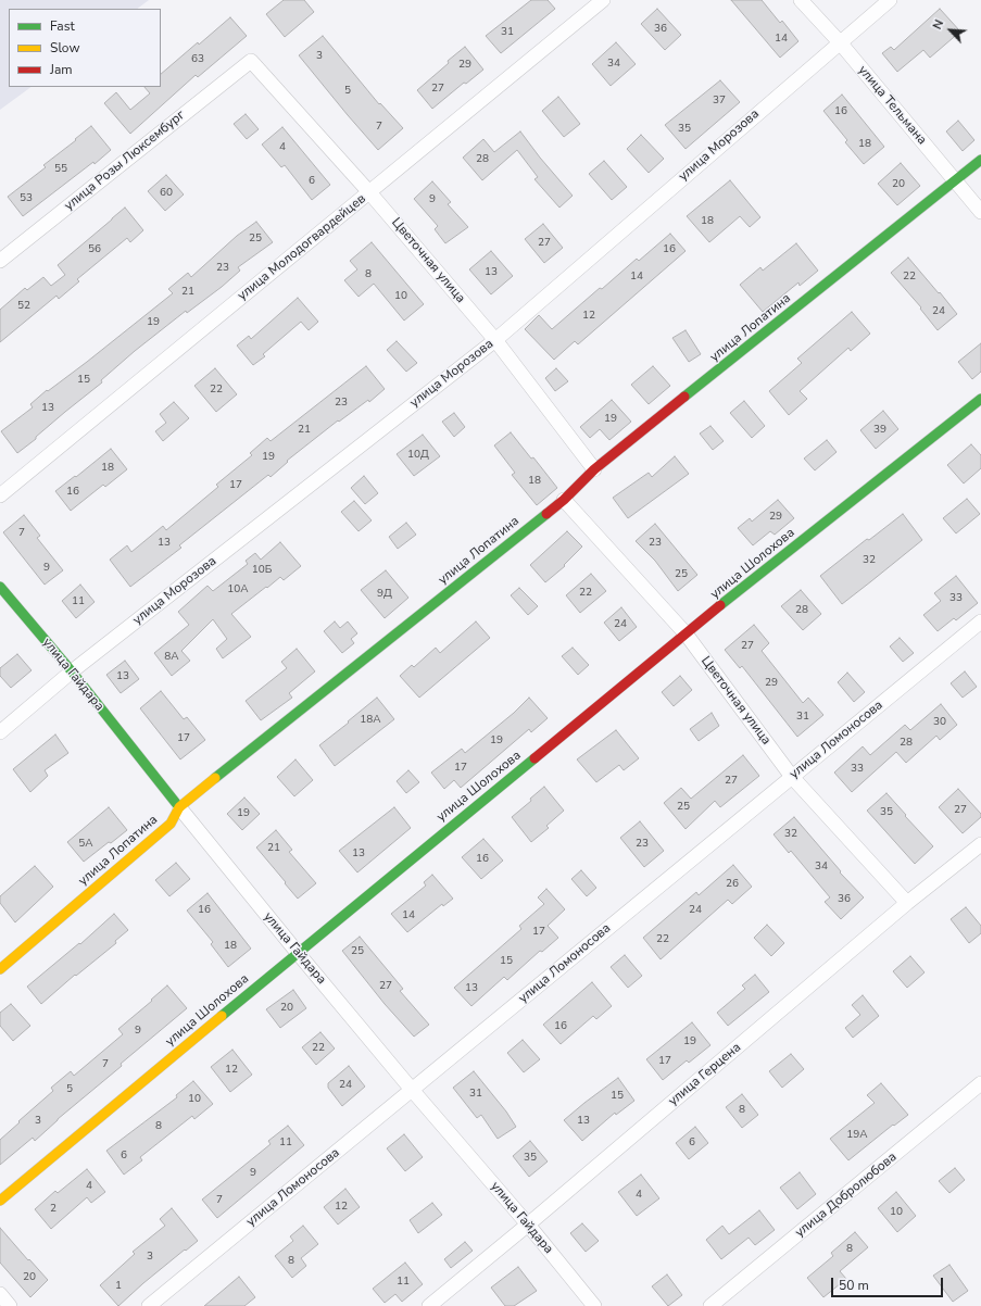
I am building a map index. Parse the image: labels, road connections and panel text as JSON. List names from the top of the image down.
{
  "streets": {
    "street": [
      "улица Тельмана",
      "улица Морозова",
      "улица Розы Люксембург",
      "улица Молодогвардейцев",
      "Цветочная улица",
      "улица Лопатина",
      "улица Шолохова",
      "улица Гайдара",
      "улица Ломоносова",
      "улица Герцена",
      "улица Добролюбова"
    ]
  },
  "crossings": [
    ["улица Тельмана", "улица Морозова"],
    ["улица Тельмана", "улица Лопатина"],
    ["улица Морозова", "Цветочная улица"],
    ["улица Морозова", "улица Гайдара"],
    ["улица Розы Люксембург", "Цветочная улица"],
    ["улица Молодогвардейцев", "Цветочная улица"],
    ["Цветочная улица", "улица Лопатина"],
    ["Цветочная улица", "улица Шолохова"],
    ["Цветочная улица", "улица Ломоносова"],
    ["Цветочная улица", "улица Герцена"],
    ["улица Лопатина", "улица Гайдара"],
    ["улица Шолохова", "улица Гайдара"],
    ["улица Гайдара", "улица Ломоносова"],
    ["улица Гайдара", "улица Герцена"]
  ],
  "house_numbers": [
    "36",
    "31",
    "14",
    "3",
    "63",
    "34",
    "29",
    "27",
    "5",
    "37",
    "16",
    "7",
    "35",
    "18",
    "4",
    "28",
    "55",
    "6",
    "20",
    "60",
    "53",
    "9",
    "18",
    "25",
    "27",
    "56",
    "16",
    "23",
    "13",
    "8",
    "14",
    "22",
    "21",
    "10",
    "52",
    "24",
    "12",
    "19",
    "15",
    "22",
    "23",
    "13",
    "19",
    "21",
    "39",
    "10Д",
    "19",
    "18",
    "18",
    "17",
    "16",
    "29",
    "7",
    "13",
    "23",
    "32",
    "9",
    "10Б",
    "25",
    "10А",
    "22",
    "9Д",
    "33",
    "11",
    "28",
    "24",
    "27",
    "8А",
    "13",
    "29",
    "31",
    "18А",
    "30",
    "17",
    "19",
    "28",
    "17",
    "33",
    "27",
    "25",
    "27",
    "35",
    "19",
    "32",
    "5А",
    "23",
    "21",
    "13",
    "16",
    "34",
    "26",
    "36",
    "16",
    "24",
    "14",
    "17",
    "22",
    "18",
    "25",
    "15",
    "27",
    "13",
    "20",
    "16",
    "9",
    "19",
    "22",
    "17",
    "7",
    "12",
    "24",
    "5",
    "31",
    "15",
    "10",
    "8",
    "3",
    "13",
    "8",
    "19А",
    "11",
    "6",
    "6",
    "35",
    "9",
    "4",
    "4",
    "7",
    "12",
    "2",
    "10",
    "8",
    "3",
    "8",
    "20",
    "11",
    "1"
  ],
  "legend": ["Fast", "Slow", "Jam"],
  "scale_bar": "50 m",
  "north": "top left"
}
